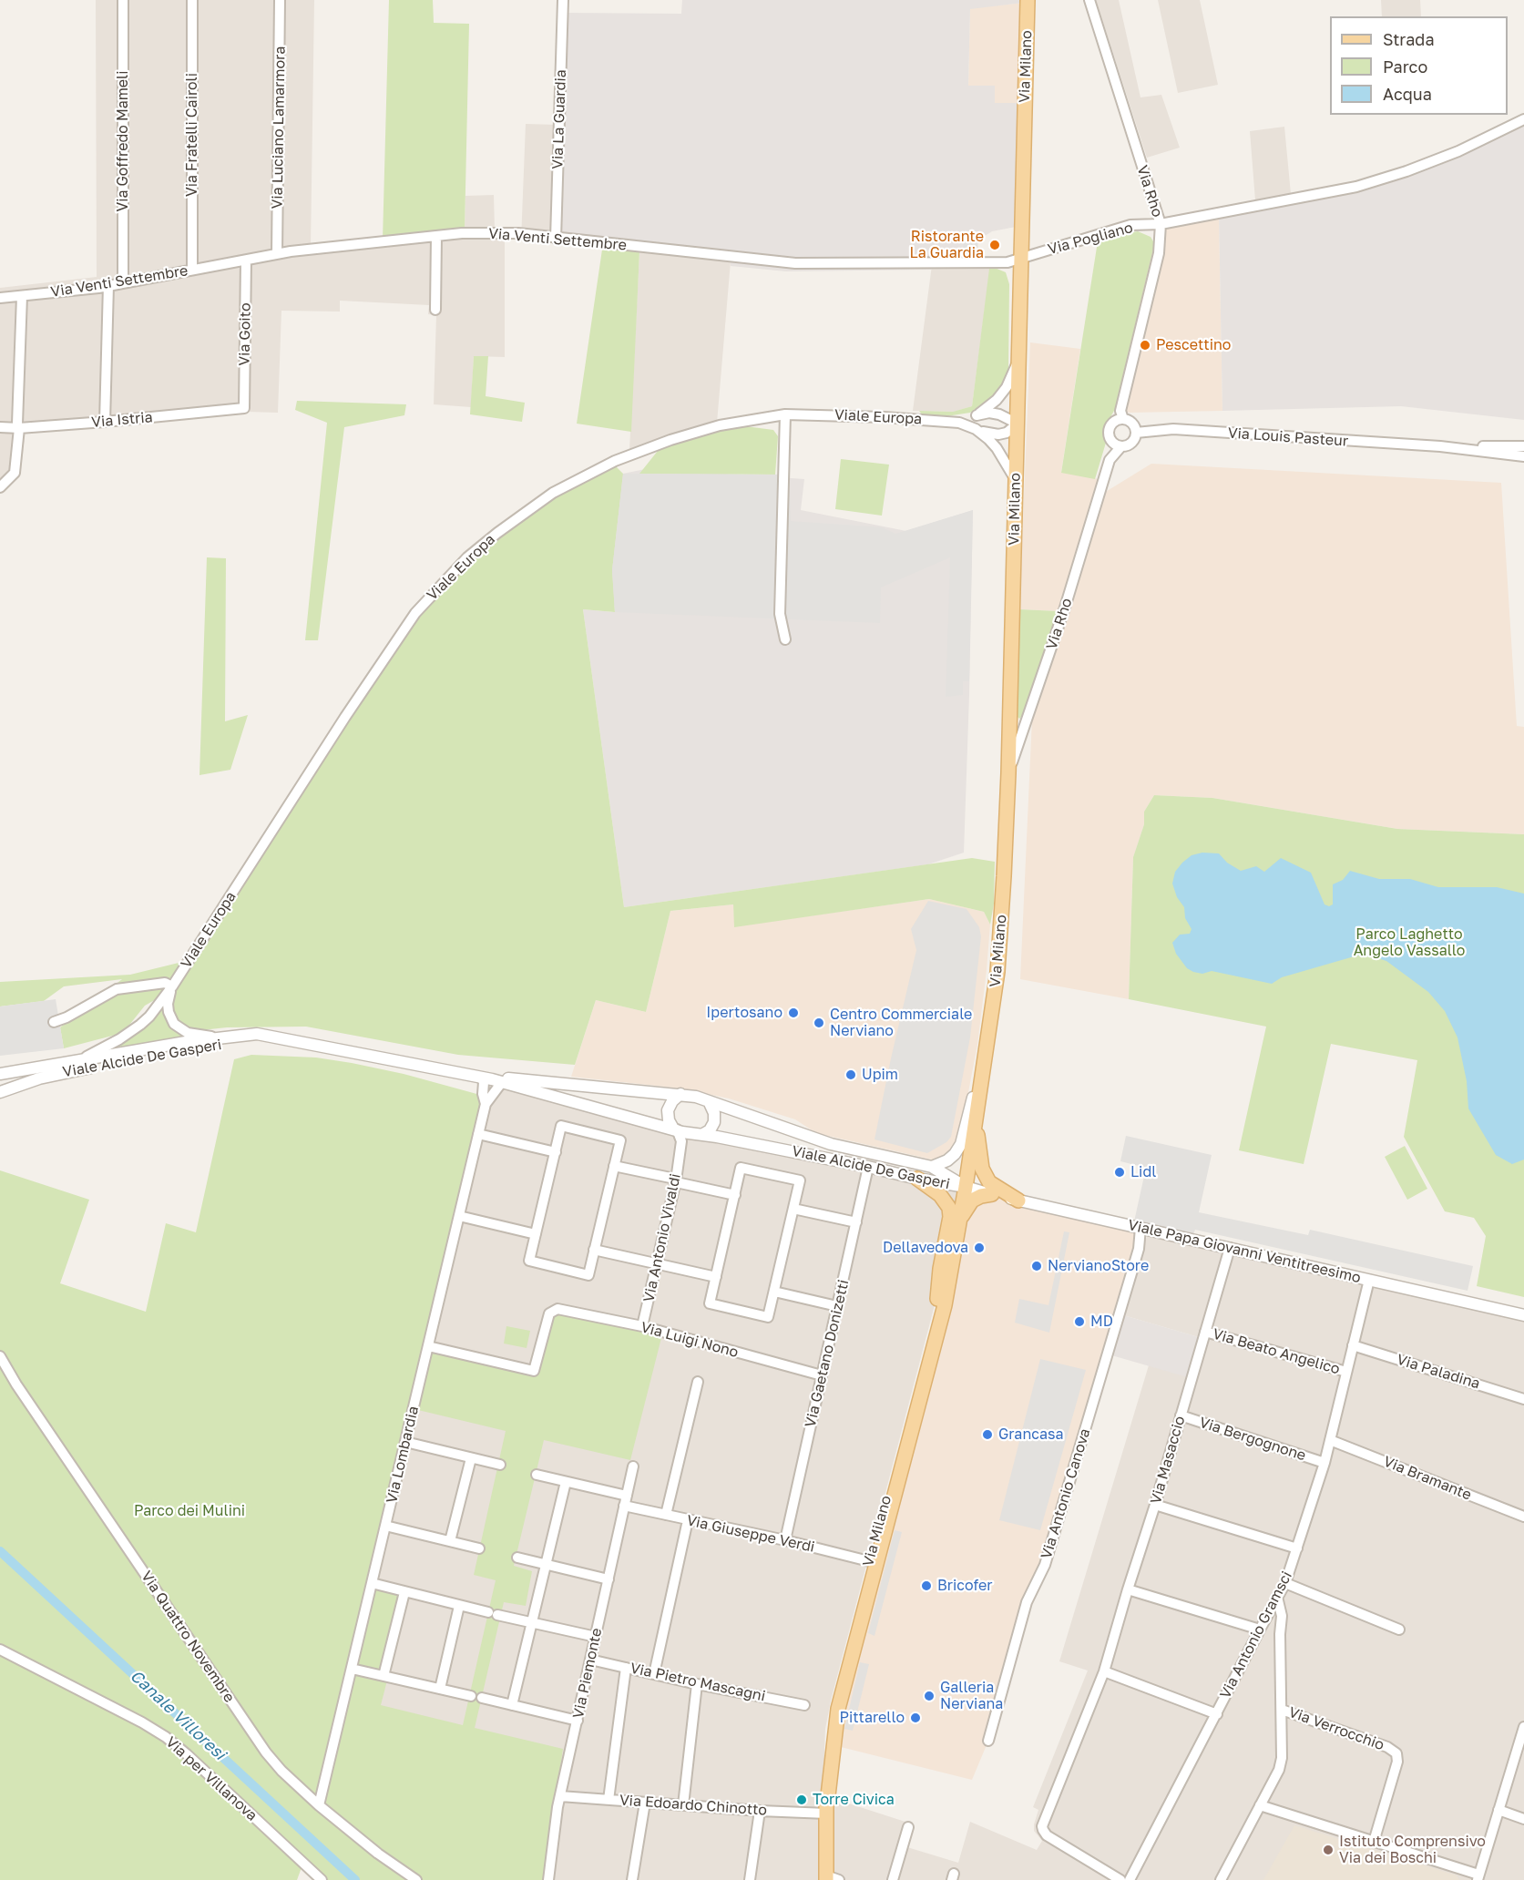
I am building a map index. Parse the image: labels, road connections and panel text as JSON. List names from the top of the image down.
{
  "streets": {
    "main road": ["Via Milano"],
    "street": [
      "Via La Guardia",
      "Via Luciano Lamarmora",
      "Via Fratelli Cairoli",
      "Via Goffredo Mameli",
      "Via Rho",
      "Via Pogliano",
      "Via Venti Settembre",
      "Via Goito",
      "Viale Europa",
      "Via Istria",
      "Via Louis Pasteur",
      "Viale Alcide De Gasperi",
      "Via Antonio Vivaldi",
      "Viale Papa Giovanni Ventitreesimo",
      "Via Luigi Nono",
      "Via Beato Angelico",
      "Via Gaetano Donizetti",
      "Via Paladina",
      "Via Bergognone",
      "Via Lombardia",
      "Via Masaccio",
      "Via Bramante",
      "Via Antonio Canova",
      "Via Giuseppe Verdi",
      "Via Antonio Gramsci",
      "Via Quattro Novembre",
      "Via Piemonte",
      "Via Pietro Mascagni",
      "Via Verrocchio",
      "Via per Villanova",
      "Via Edoardo Chinotto"
    ]
  },
  "crossings": [
    ["Via Milano", "Via Rho"],
    ["Via Milano", "Via Pogliano"],
    ["Via Milano", "Via Venti Settembre"],
    ["Via Milano", "Viale Europa"],
    ["Via Milano", "Viale Alcide De Gasperi"],
    ["Via Milano", "Viale Papa Giovanni Ventitreesimo"],
    ["Via Milano", "Via Giuseppe Verdi"],
    ["Via Milano", "Via Edoardo Chinotto"],
    ["Via La Guardia", "Via Venti Settembre"],
    ["Via Luciano Lamarmora", "Via Venti Settembre"],
    ["Via Fratelli Cairoli", "Via Venti Settembre"],
    ["Via Goffredo Mameli", "Via Venti Settembre"],
    ["Via Rho", "Via Pogliano"],
    ["Via Rho", "Via Louis Pasteur"],
    ["Via Pogliano", "Via Venti Settembre"],
    ["Via Venti Settembre", "Via Goito"],
    ["Via Goito", "Via Istria"],
    ["Viale Europa", "Viale Alcide De Gasperi"],
    ["Viale Alcide De Gasperi", "Via Antonio Vivaldi"],
    ["Viale Alcide De Gasperi", "Viale Papa Giovanni Ventitreesimo"],
    ["Viale Alcide De Gasperi", "Via Gaetano Donizetti"],
    ["Viale Alcide De Gasperi", "Via Lombardia"],
    ["Via Antonio Vivaldi", "Via Luigi Nono"],
    ["Viale Papa Giovanni Ventitreesimo", "Via Masaccio"],
    ["Viale Papa Giovanni Ventitreesimo", "Via Antonio Canova"],
    ["Viale Papa Giovanni Ventitreesimo", "Via Antonio Gramsci"],
    ["Via Luigi Nono", "Via Gaetano Donizetti"],
    ["Via Luigi Nono", "Via Lombardia"],
    ["Via Beato Angelico", "Via Masaccio"],
    ["Via Beato Angelico", "Via Antonio Gramsci"],
    ["Via Gaetano Donizetti", "Via Giuseppe Verdi"],
    ["Via Paladina", "Via Antonio Gramsci"],
    ["Via Bergognone", "Via Masaccio"],
    ["Via Bergognone", "Via Antonio Gramsci"],
    ["Via Lombardia", "Via Quattro Novembre"],
    ["Via Bramante", "Via Antonio Gramsci"],
    ["Via Giuseppe Verdi", "Via Piemonte"],
    ["Via Piemonte", "Via Pietro Mascagni"],
    ["Via Piemonte", "Via Edoardo Chinotto"]
  ],
  "water": ["Canale Villoresi"],
  "parks": ["Parco Laghetto Angelo Vassallo", "Parco dei Mulini"],
  "places": [
    "Ristorante La Guardia",
    "Pescettino",
    "Ipertosano",
    "Centro Commerciale Nerviano",
    "Upim",
    "Lidl",
    "Dellavedova",
    "NervianoStore",
    "MD",
    "Grancasa",
    "Bricofer",
    "Galleria Nerviana",
    "Pittarello",
    "Torre Civica",
    "Istituto Comprensivo Via dei Boschi"
  ],
  "legend": ["Strada", "Parco", "Acqua"]
}
